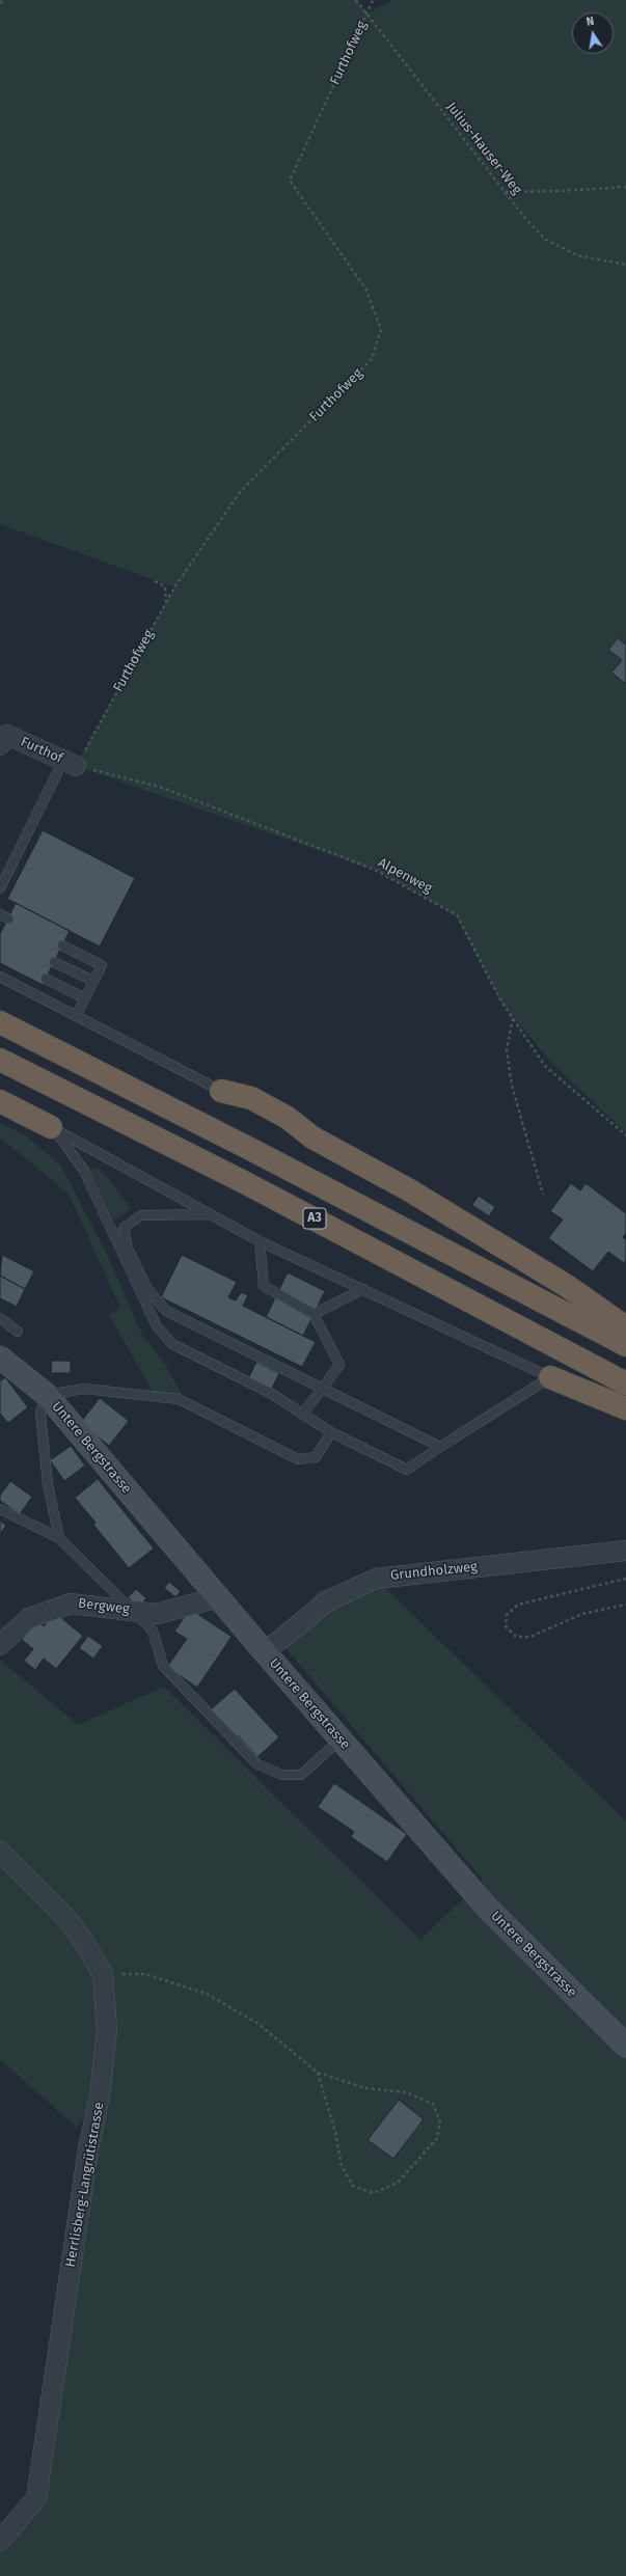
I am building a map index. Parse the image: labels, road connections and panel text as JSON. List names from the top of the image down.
{
  "streets": {
    "highway": ["A3"],
    "main road": ["Untere Bergstrasse"],
    "street": [
      "Furthof",
      "Grundholzweg",
      "Bergweg",
      "Herrlisberg-Langrütistrasse"
    ],
    "path": ["Furthofweg", "Julius-Hauser-Weg", "Alpenweg"]
  },
  "crossings": [
    ["Furthofweg", "Julius-Hauser-Weg"],
    ["Furthofweg", "Furthof"],
    ["Furthofweg", "Alpenweg"],
    ["Furthof", "Alpenweg"],
    ["Untere Bergstrasse", "Grundholzweg"],
    ["Untere Bergstrasse", "Bergweg"]
  ],
  "north": "top"
}
